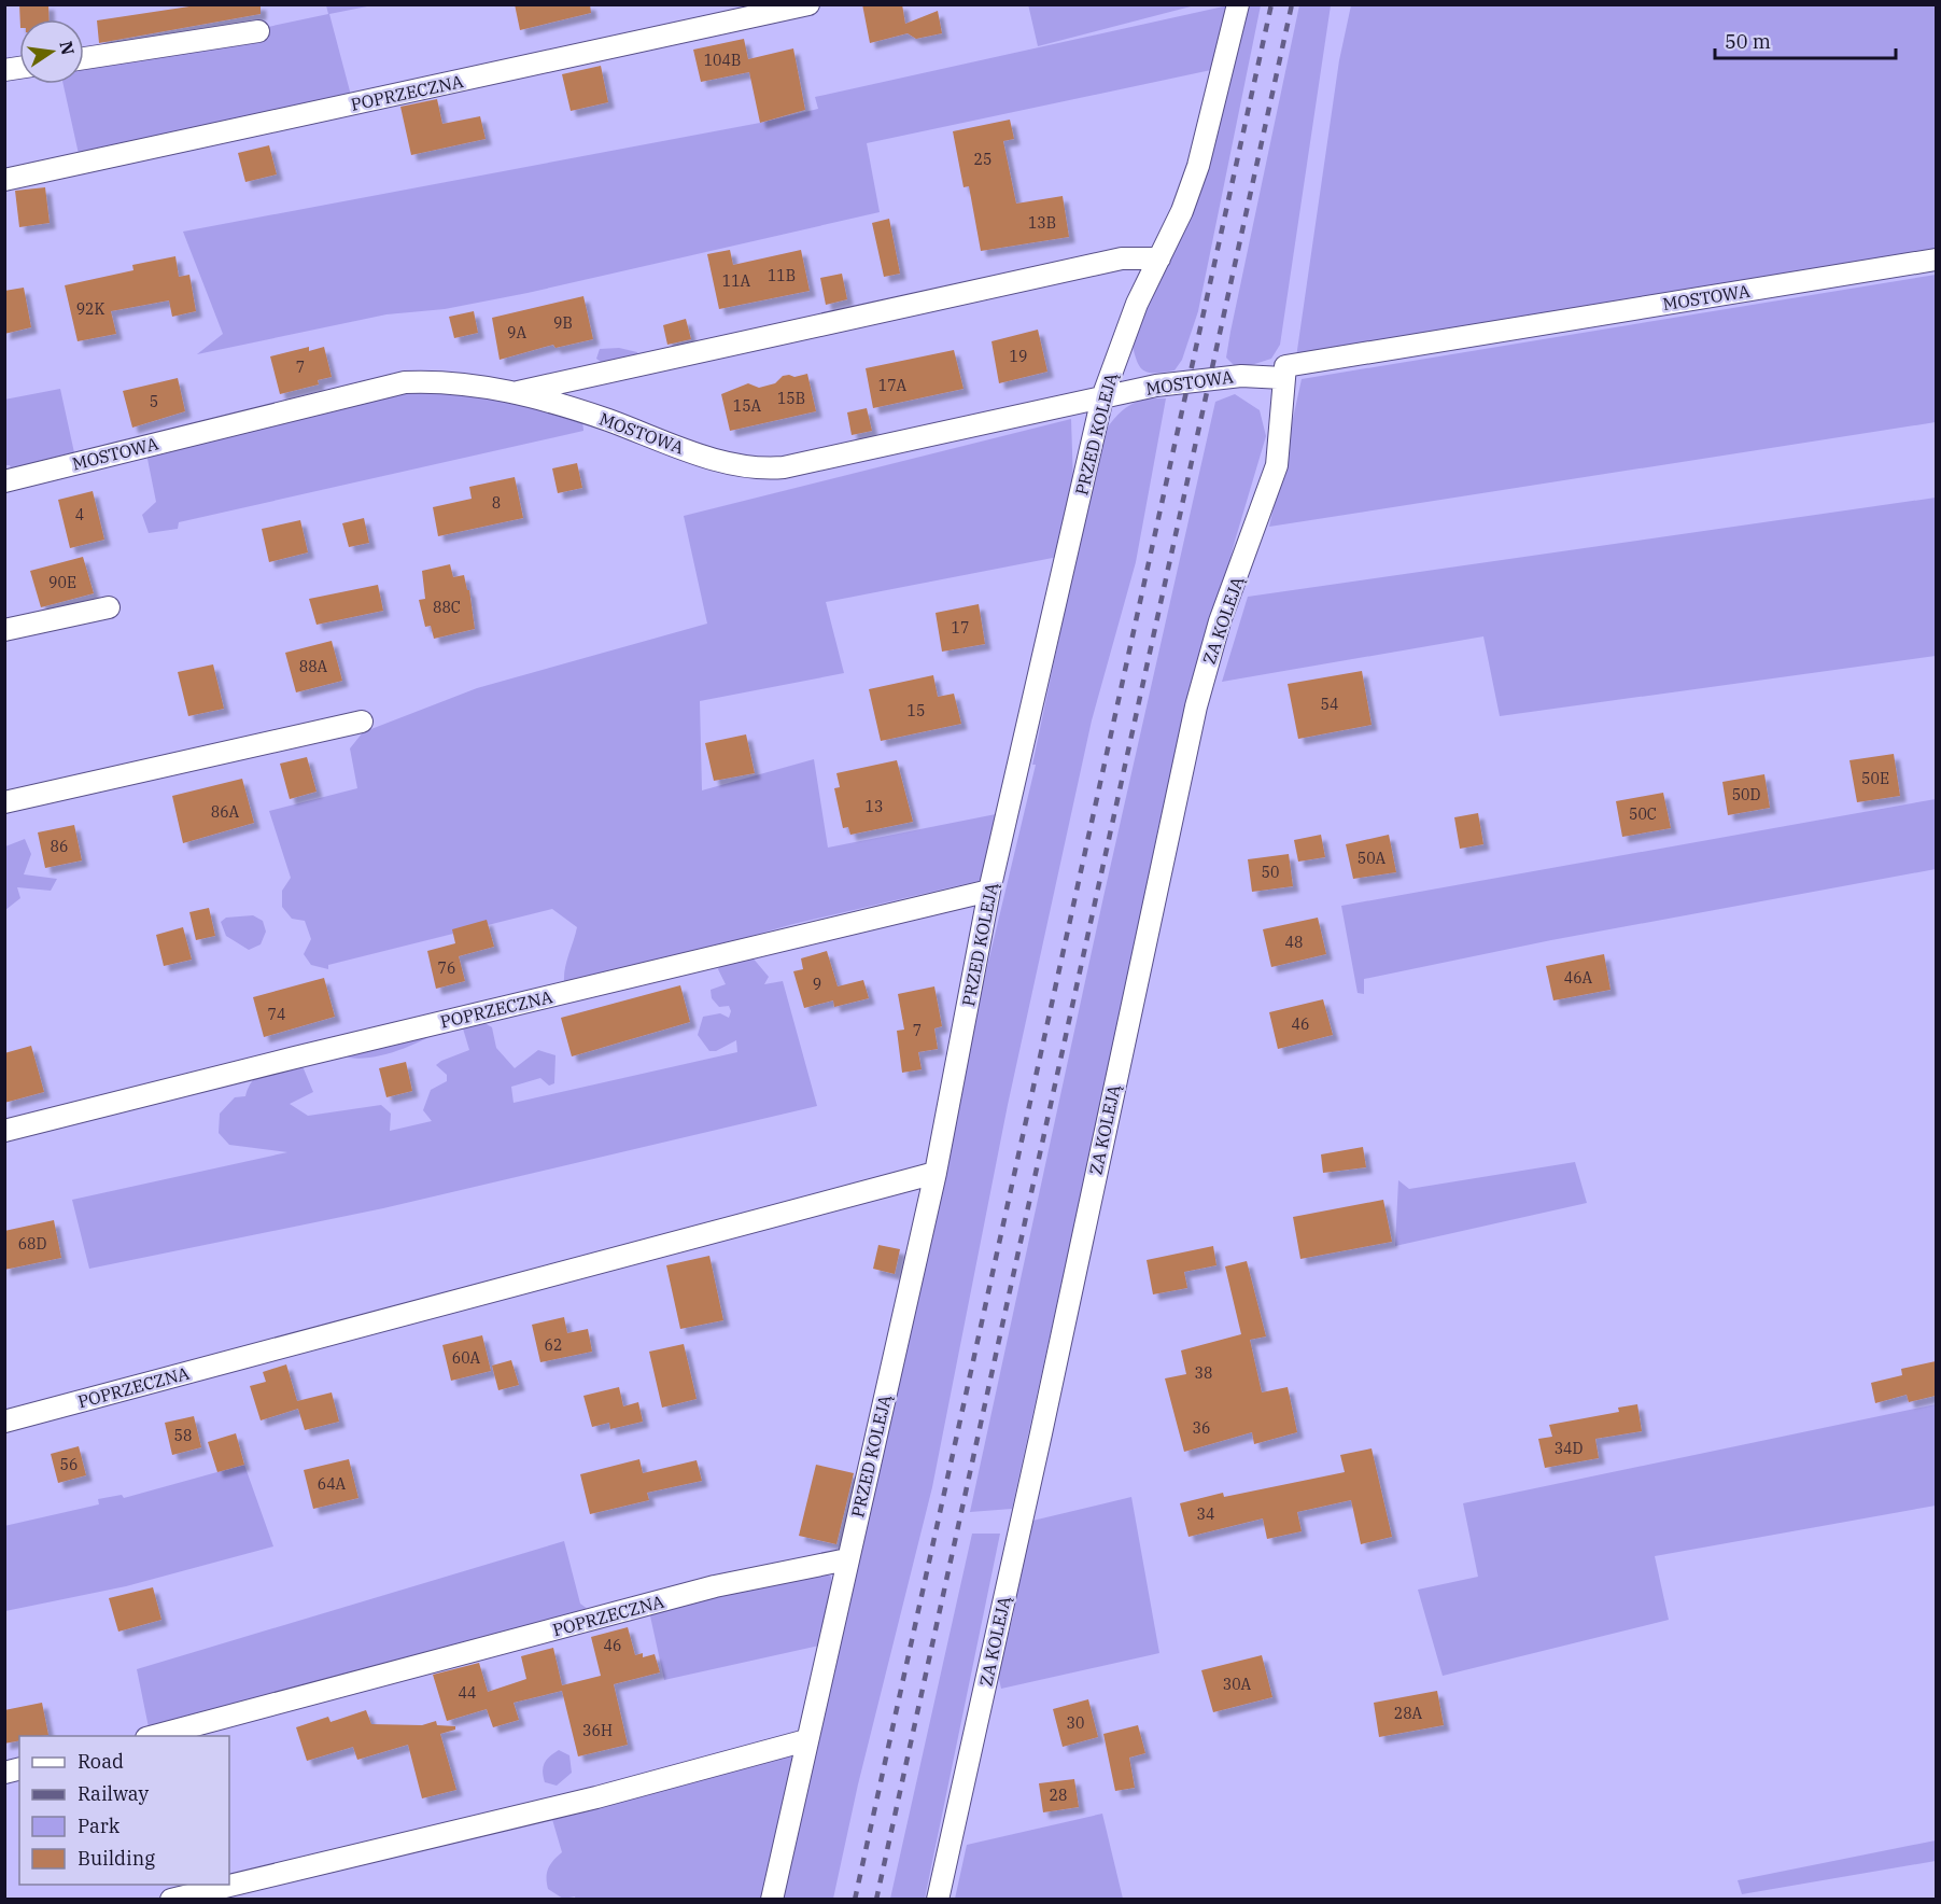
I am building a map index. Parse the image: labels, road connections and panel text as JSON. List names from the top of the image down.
{
  "streets": {
    "street": [
      "POPRZECZNA",
      "MOSTOWA",
      "PRZED KOLEJĄ",
      "ZA KOLEJĄ"
    ]
  },
  "crossings": [
    ["POPRZECZNA", "PRZED KOLEJĄ"],
    ["MOSTOWA", "PRZED KOLEJĄ"],
    ["MOSTOWA", "ZA KOLEJĄ"]
  ],
  "house_numbers": [
    "104B",
    "25",
    "13B",
    "11B",
    "11A",
    "92K",
    "9B",
    "9A",
    "19",
    "7",
    "17A",
    "15B",
    "5",
    "15A",
    "8",
    "4",
    "90E",
    "88C",
    "17",
    "88A",
    "54",
    "15",
    "50E",
    "50D",
    "13",
    "86A",
    "50C",
    "86",
    "50A",
    "50",
    "48",
    "76",
    "46A",
    "9",
    "74",
    "46",
    "7",
    "68D",
    "62",
    "60A",
    "38",
    "36",
    "58",
    "34D",
    "56",
    "64A",
    "34",
    "46",
    "30A",
    "44",
    "28A",
    "30",
    "36H",
    "28"
  ],
  "legend": [
    "Road",
    "Railway",
    "Park",
    "Building"
  ],
  "scale_bar": "50 m",
  "north": "right"
}
